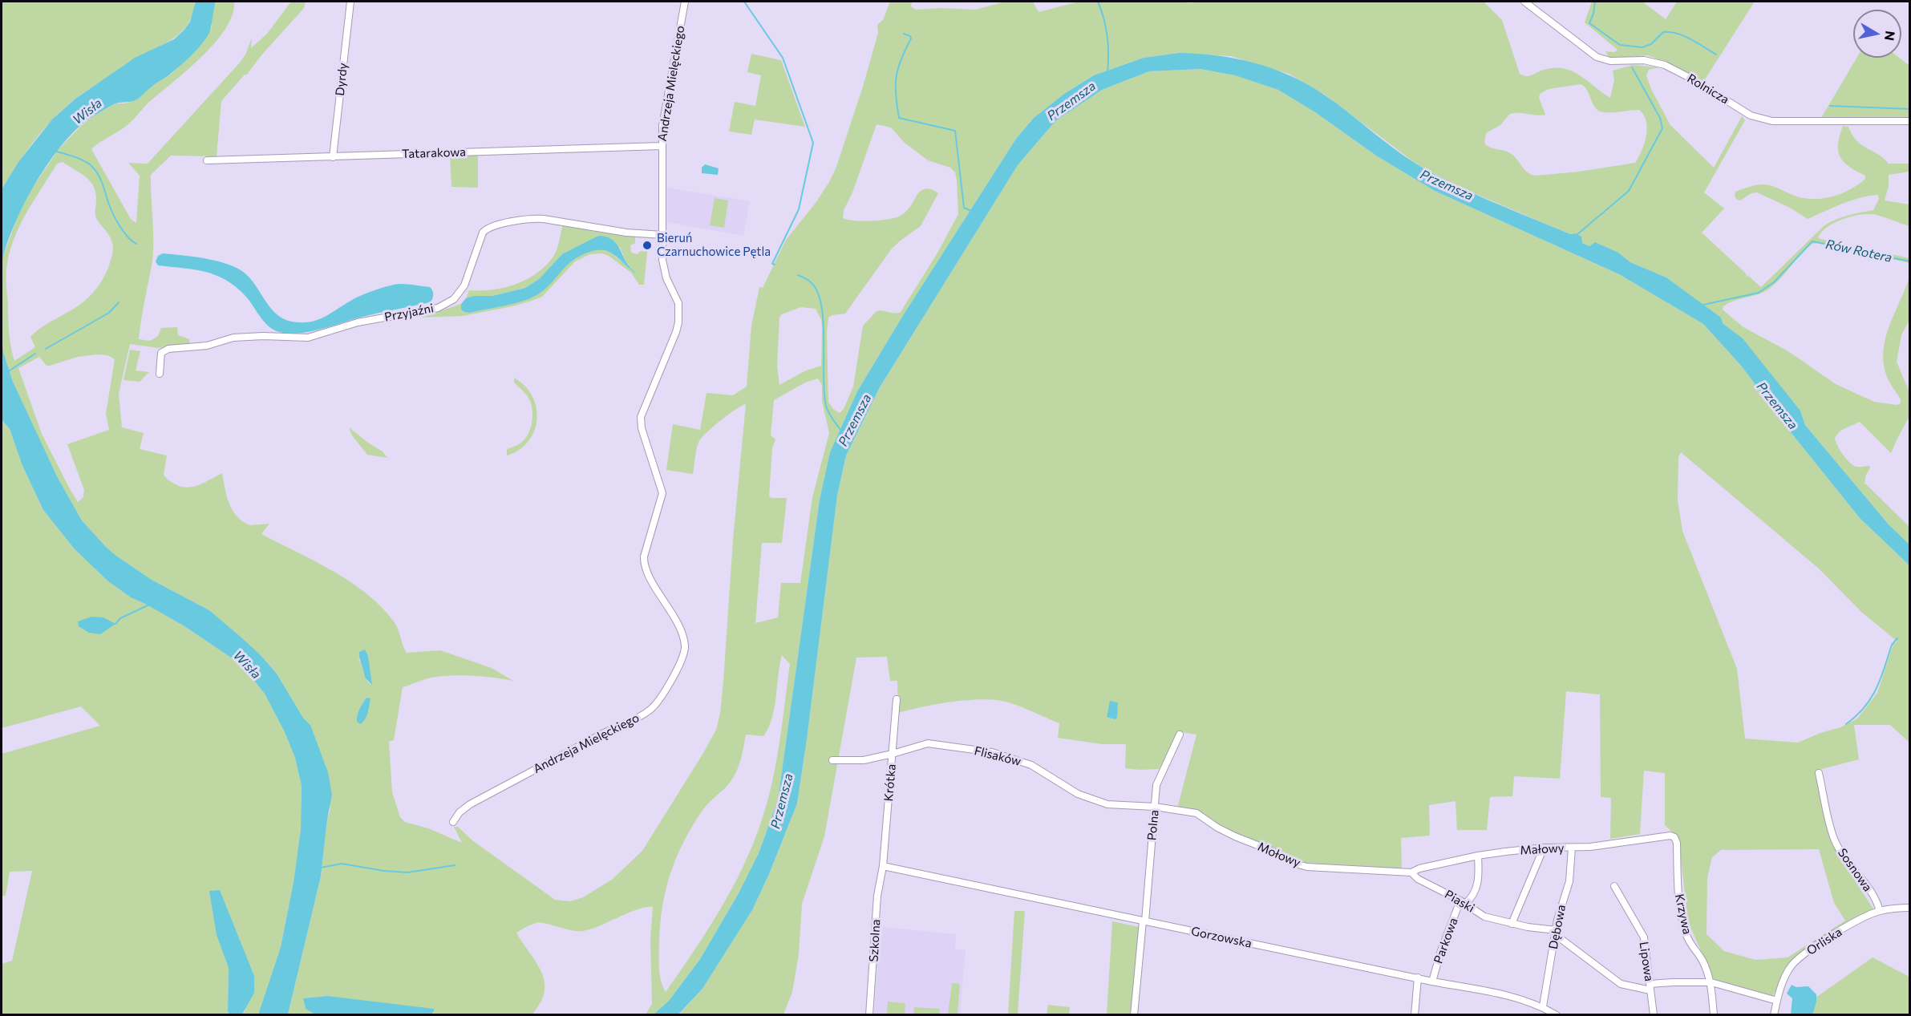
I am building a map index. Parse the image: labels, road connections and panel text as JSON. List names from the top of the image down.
{
  "streets": {
    "street": [
      "Dyrdy",
      "Andrzeja Mielęckiego",
      "Rolnicza",
      "Tatarakowa",
      "Przyjaźni",
      "Flisaków",
      "Krótka",
      "Polna",
      "Małowy",
      "Mołowy",
      "Sosnowa",
      "Piaski",
      "Krzywa",
      "Dębowa",
      "Gorzowska",
      "Szkolna",
      "Parkowa",
      "Orliska",
      "Lipowa"
    ]
  },
  "crossings": [
    ["Dyrdy", "Tatarakowa"],
    ["Andrzeja Mielęckiego", "Tatarakowa"],
    ["Andrzeja Mielęckiego", "Przyjaźni"],
    ["Flisaków", "Krótka"],
    ["Flisaków", "Polna"],
    ["Flisaków", "Mołowy"],
    ["Krótka", "Gorzowska"],
    ["Krótka", "Szkolna"],
    ["Polna", "Mołowy"],
    ["Polna", "Gorzowska"],
    ["Małowy", "Mołowy"],
    ["Małowy", "Piaski"],
    ["Małowy", "Krzywa"],
    ["Małowy", "Dębowa"],
    ["Małowy", "Parkowa"],
    ["Mołowy", "Piaski"],
    ["Sosnowa", "Orliska"],
    ["Piaski", "Krzywa"],
    ["Piaski", "Dębowa"],
    ["Piaski", "Parkowa"],
    ["Piaski", "Orliska"],
    ["Piaski", "Lipowa"],
    ["Dębowa", "Gorzowska"],
    ["Gorzowska", "Szkolna"],
    ["Gorzowska", "Parkowa"]
  ],
  "water": ["Przemsza", "Wisła", "Rów Rotera"],
  "places": ["Bieruń Czarnuchowice Pętla"],
  "north": "right"
}
